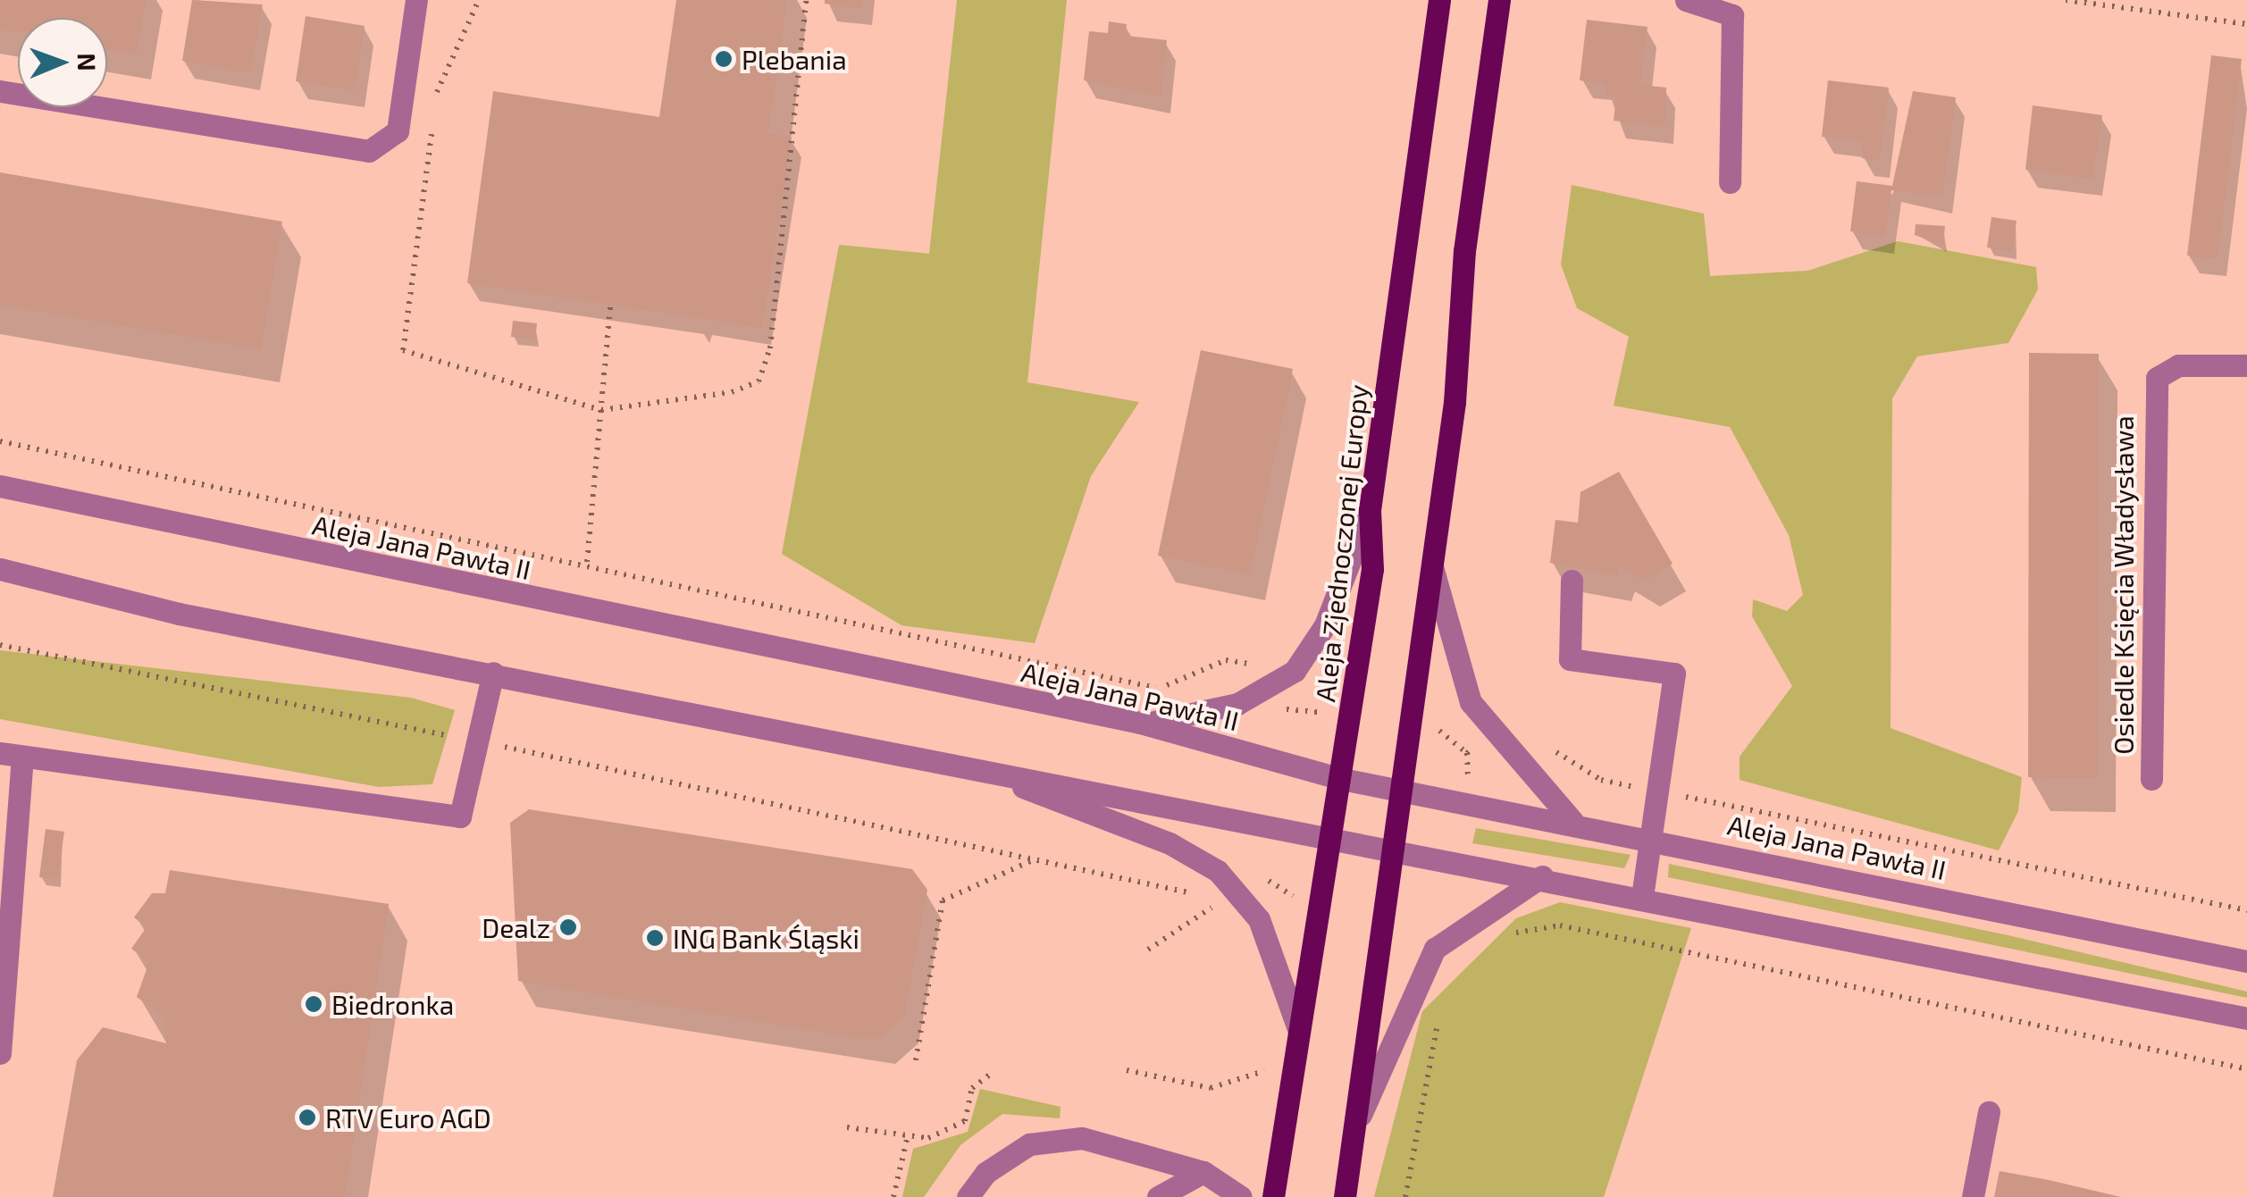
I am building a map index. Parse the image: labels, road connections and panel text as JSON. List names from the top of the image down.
{
  "streets": {
    "main road": ["Aleja Zjednoczonej Europy"],
    "street": ["Aleja Jana Pawła II", "Osiedle Księcia Władysława"]
  },
  "crossings": [
    ["Aleja Zjednoczonej Europy", "Aleja Jana Pawła II"]
  ],
  "places": [
    "Plebania",
    "Dealz",
    "ING Bank Śląski",
    "Biedronka",
    "RTV Euro AGD"
  ],
  "north": "right"
}
